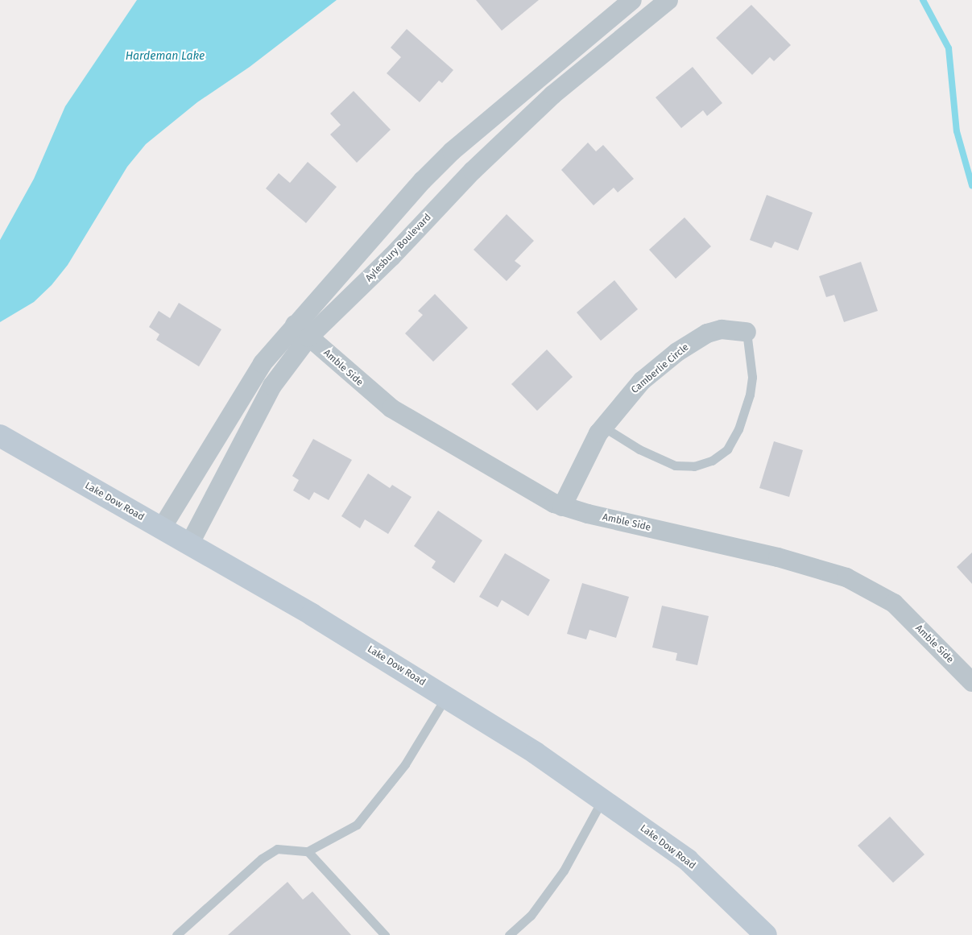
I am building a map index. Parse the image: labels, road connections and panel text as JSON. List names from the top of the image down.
{
  "streets": {
    "street": [
      "Aylesbury Boulevard",
      "Amble Side",
      "Camberlie Circle",
      "Lake Dow Road"
    ]
  },
  "crossings": [
    ["Aylesbury Boulevard", "Amble Side"],
    ["Aylesbury Boulevard", "Lake Dow Road"],
    ["Amble Side", "Camberlie Circle"]
  ],
  "water": ["Hardeman Lake"]
}
